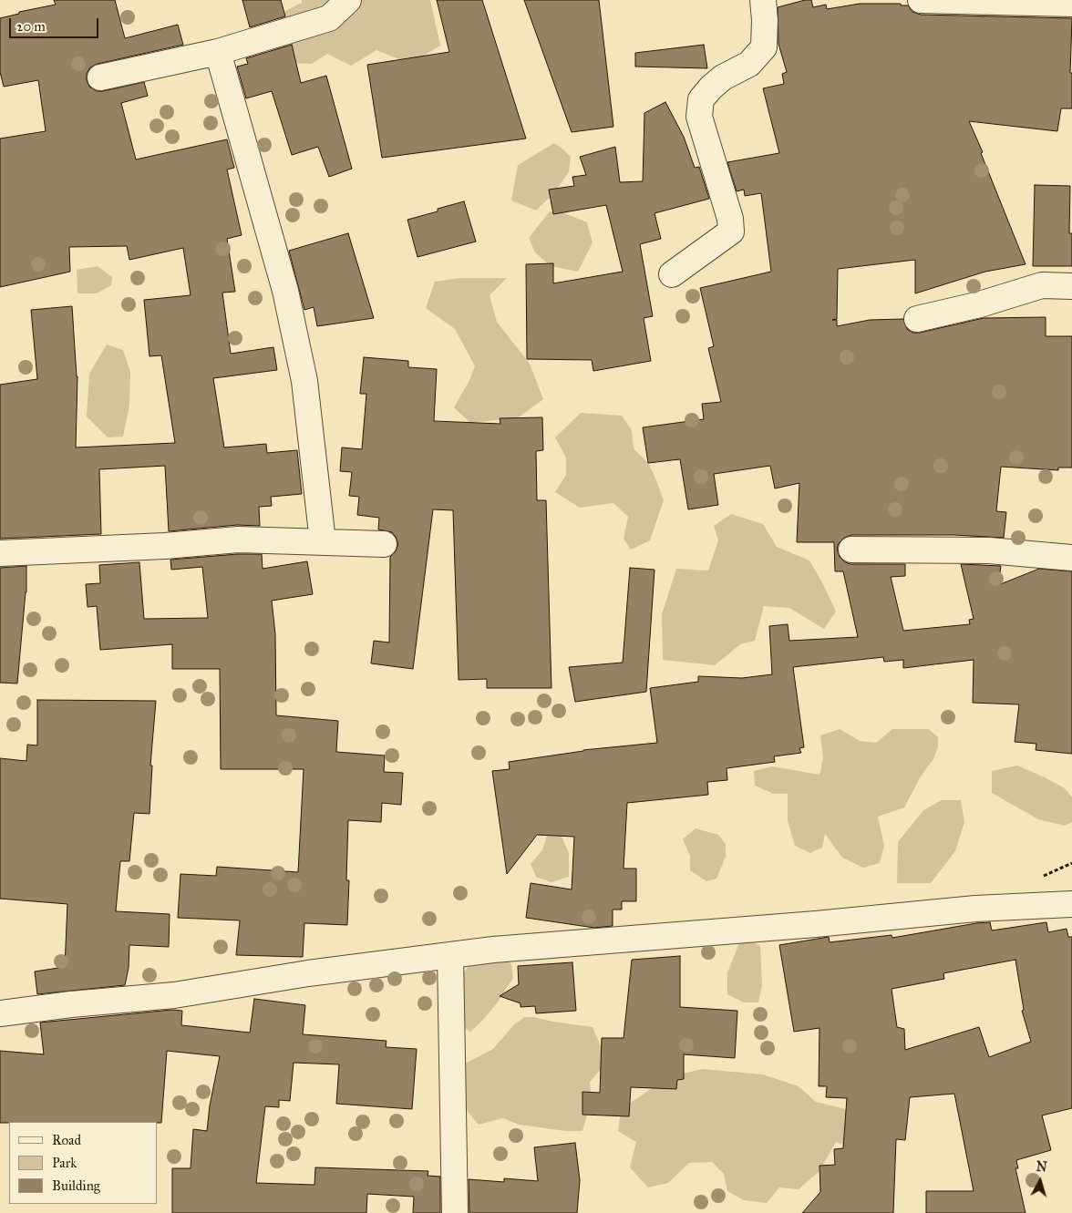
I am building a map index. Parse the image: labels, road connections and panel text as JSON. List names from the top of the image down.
{
  "legend": ["Road", "Park", "Building"],
  "scale_bar": "20 m",
  "north": "top"
}
